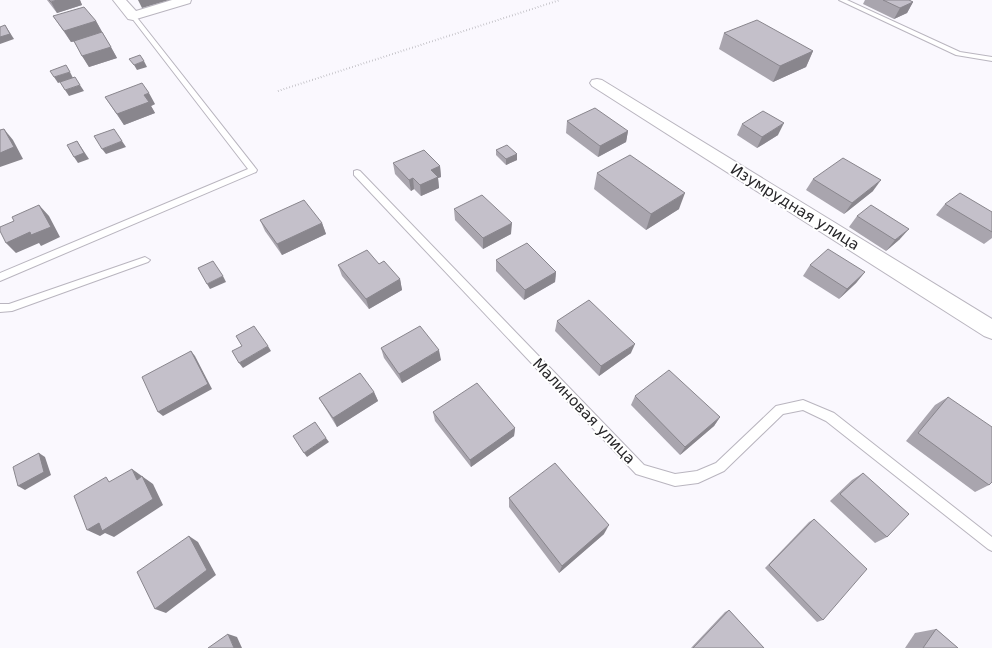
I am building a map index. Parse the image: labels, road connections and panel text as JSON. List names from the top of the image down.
{
  "streets": {
    "street": ["Изумрудная улица"],
    "lane": ["Малиновая улица"]
  }
}
